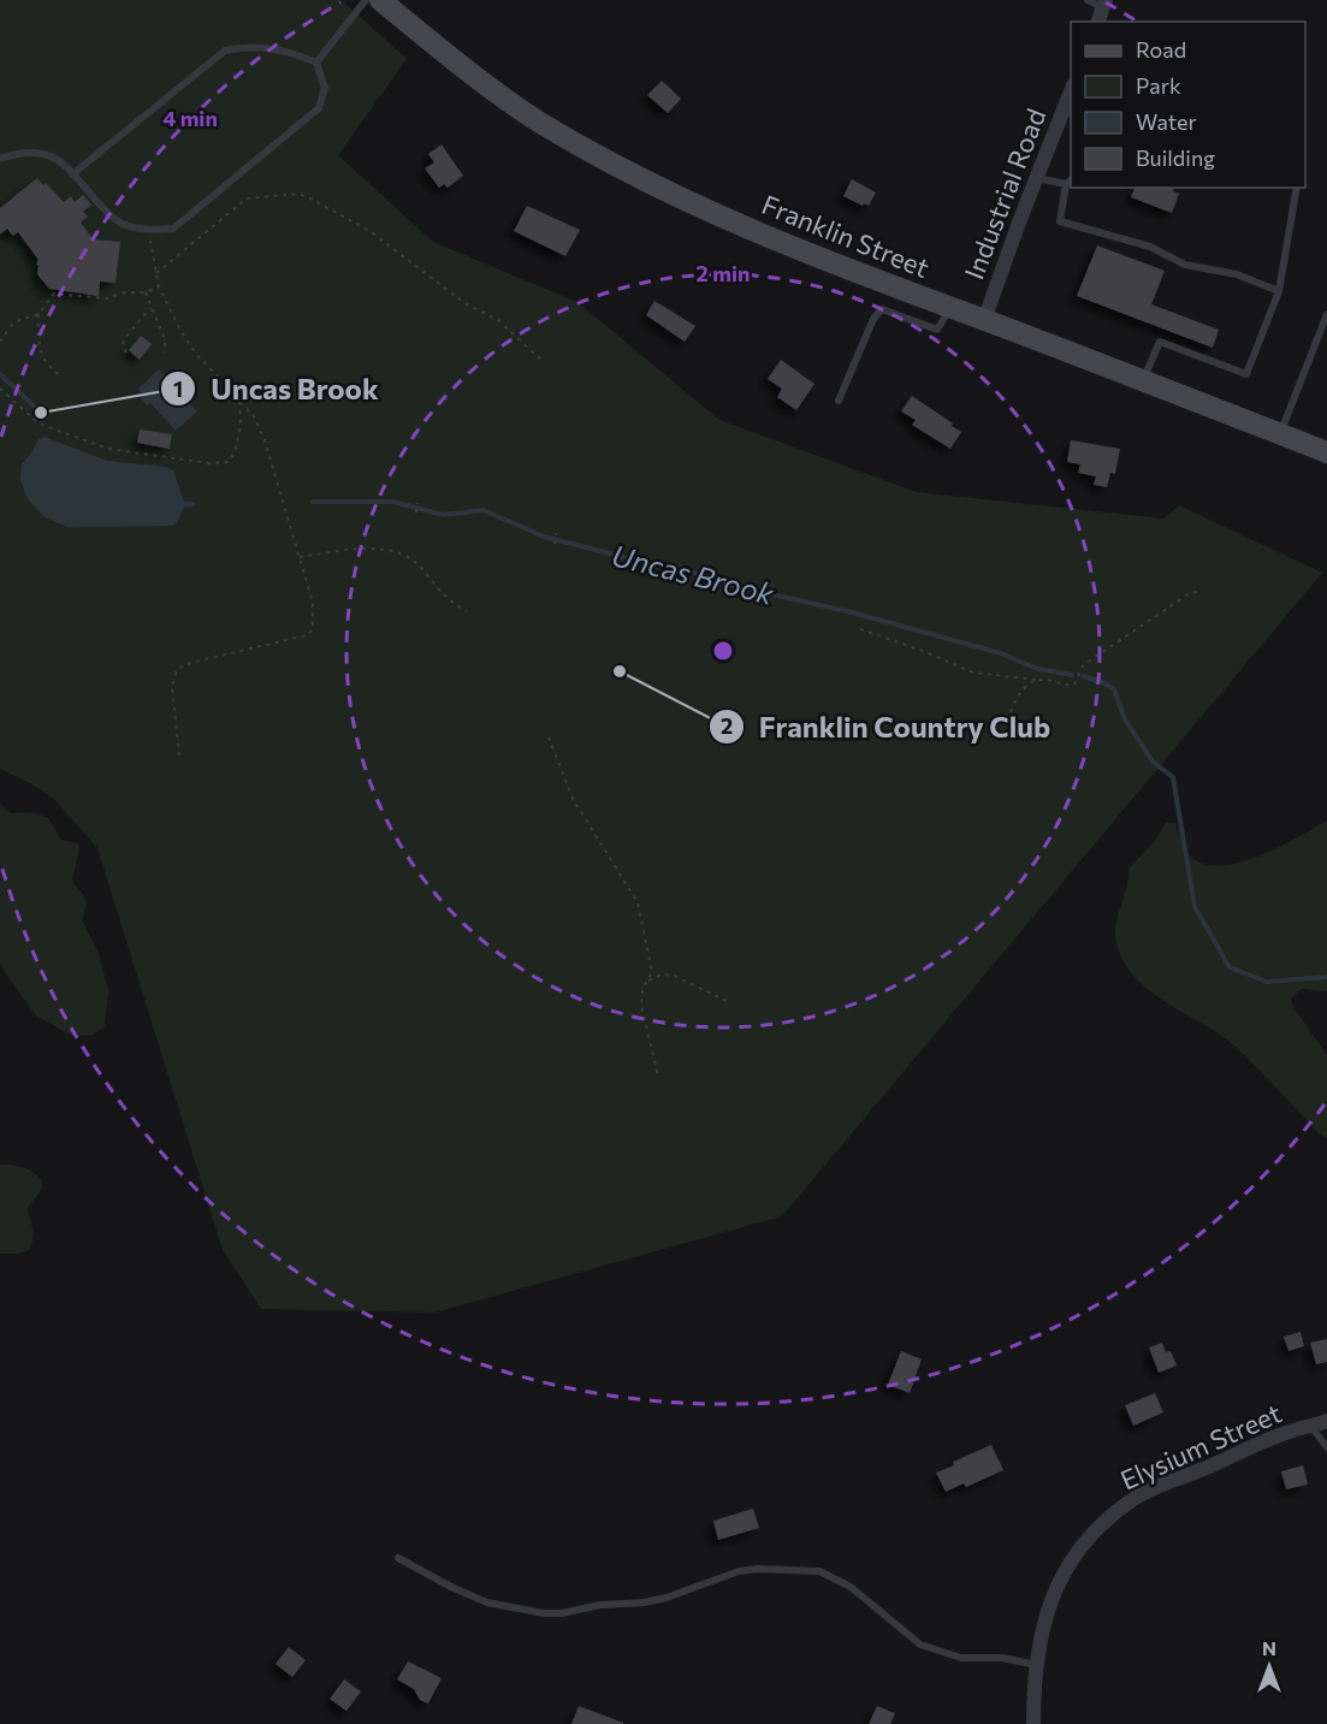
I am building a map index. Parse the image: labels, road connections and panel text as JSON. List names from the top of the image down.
{
  "streets": {
    "main road": ["Franklin Street"],
    "street": ["Industrial Road", "Elysium Street"]
  },
  "crossings": [
    ["Industrial Road", "Franklin Street"]
  ],
  "water": ["Uncas Brook"],
  "places": ["Uncas Brook", "Franklin Country Club"],
  "legend": [
    "Road",
    "Park",
    "Water",
    "Building"
  ],
  "north": "top",
  "rings": ["4 min", "2 min"]
}
